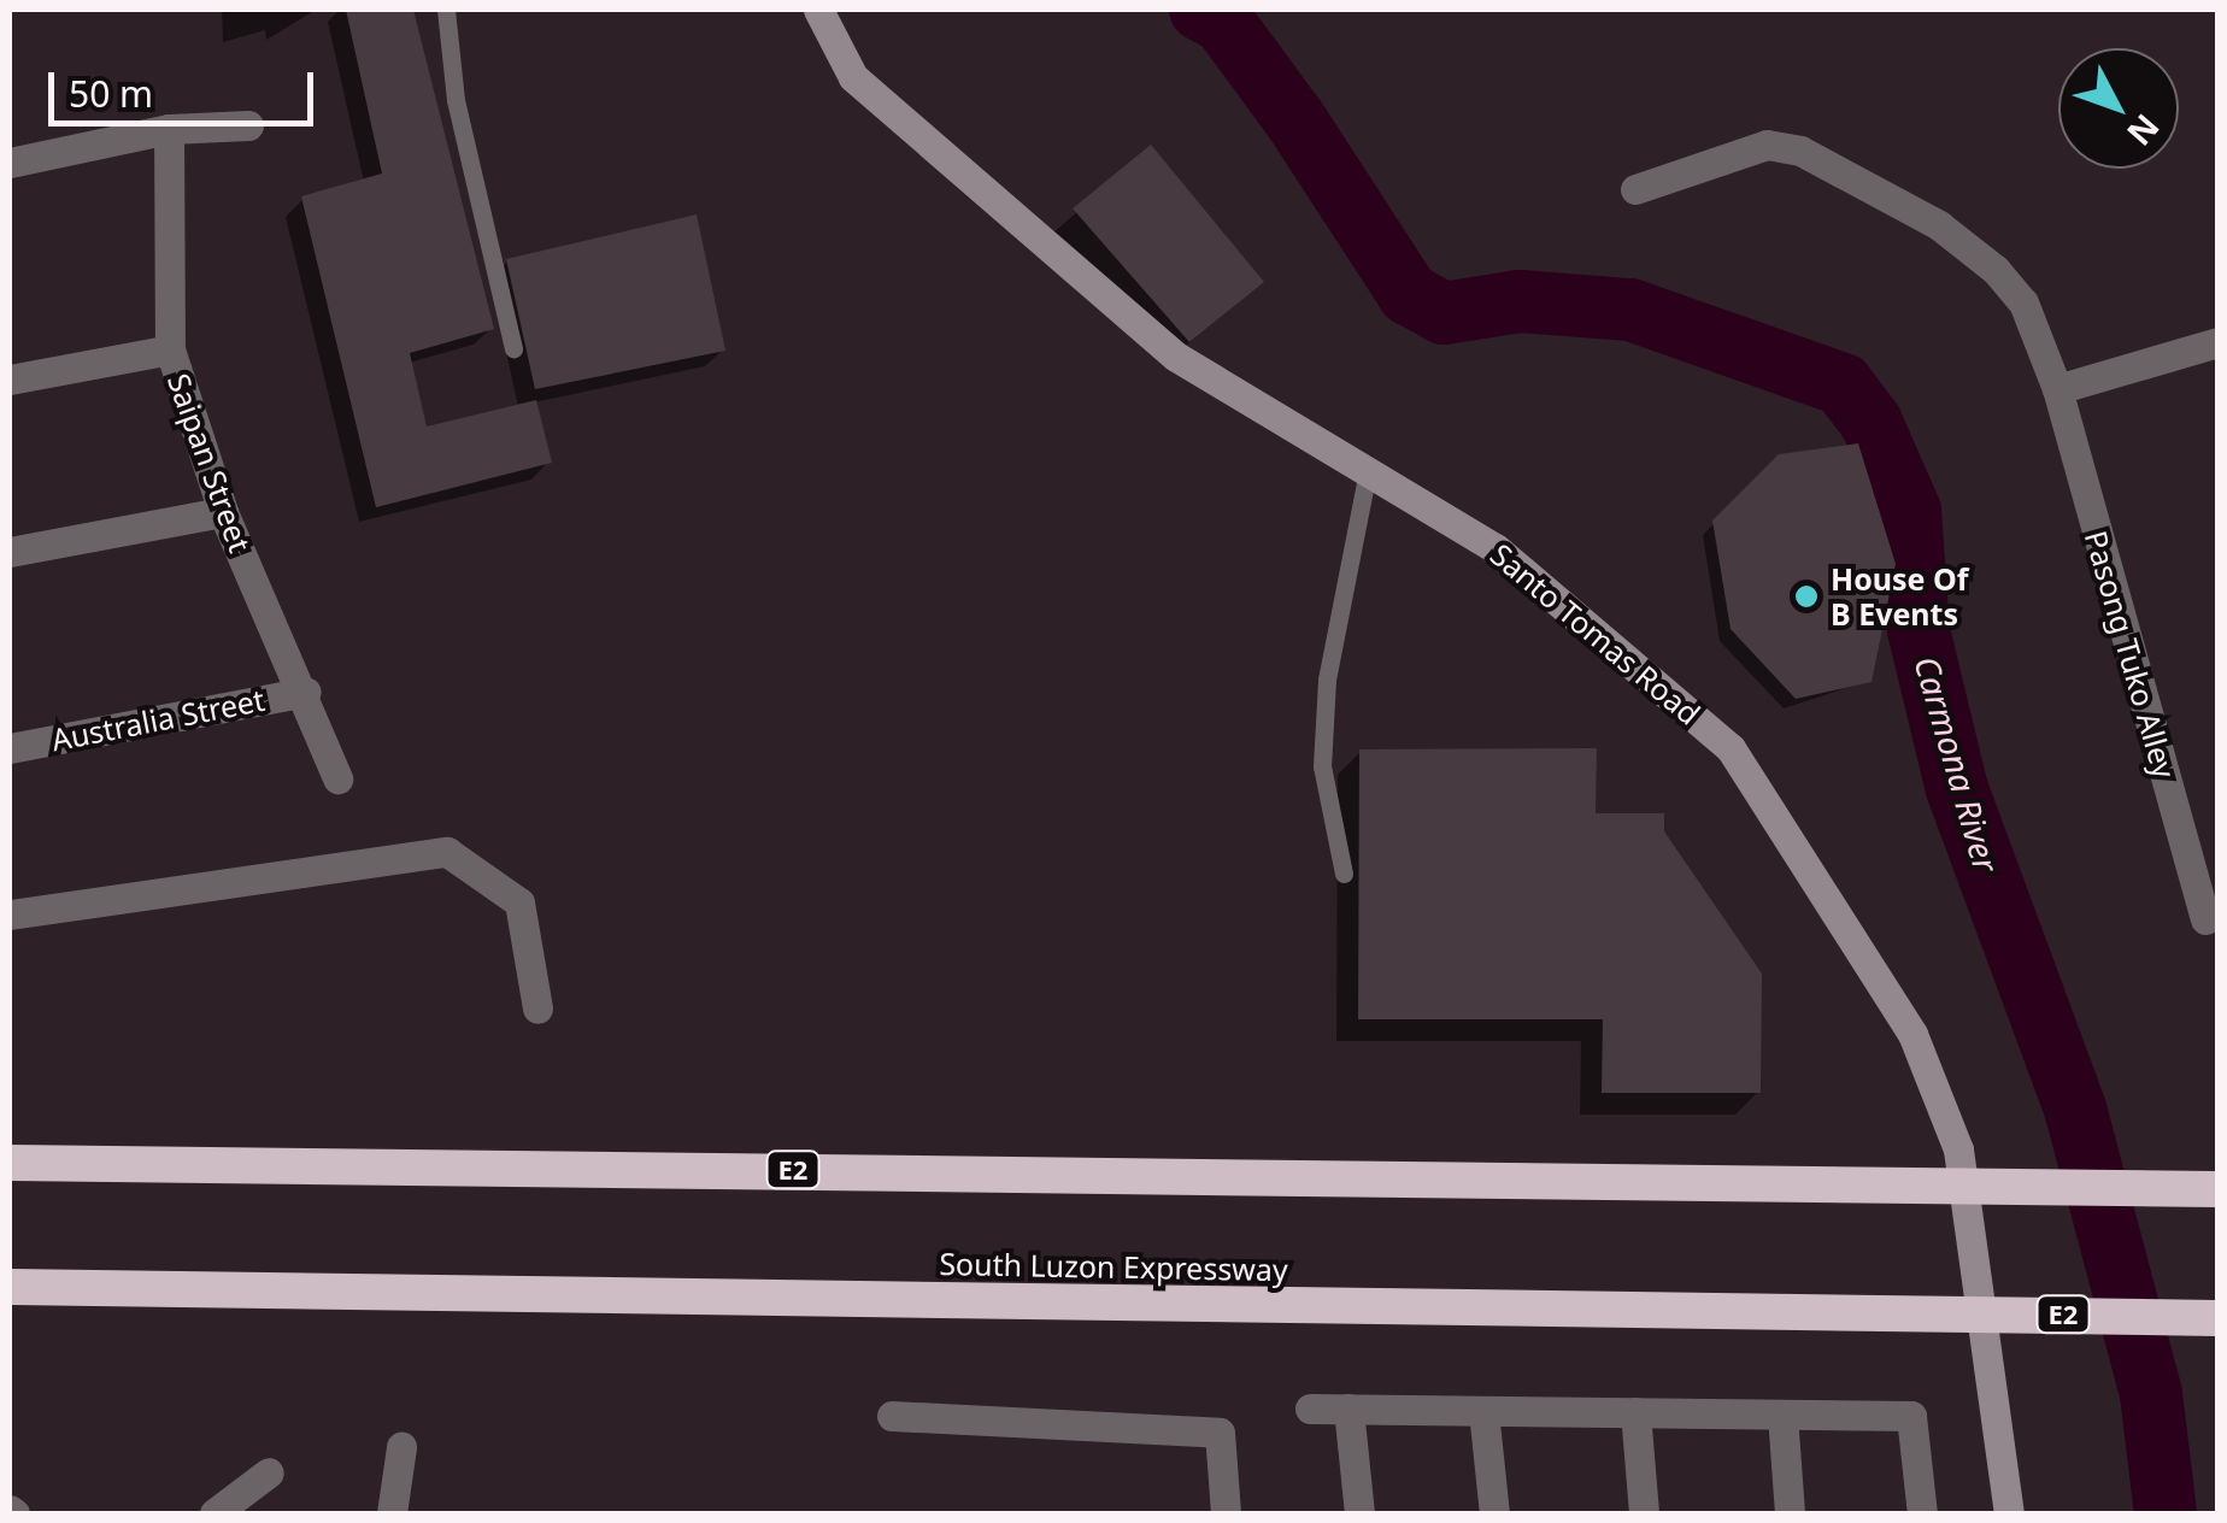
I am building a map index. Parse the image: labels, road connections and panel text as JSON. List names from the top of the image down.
{
  "streets": {
    "highway": ["E2", "South Luzon Expressway"],
    "street": [
      "Saipan Street",
      "Santo Tomas Road",
      "Pasong Tuko Alley",
      "Australia Street"
    ]
  },
  "crossings": [
    ["Saipan Street", "Australia Street"]
  ],
  "water": ["Carmona River"],
  "places": ["House Of B Events"],
  "scale_bar": "50 m",
  "north": "bottom right"
}
